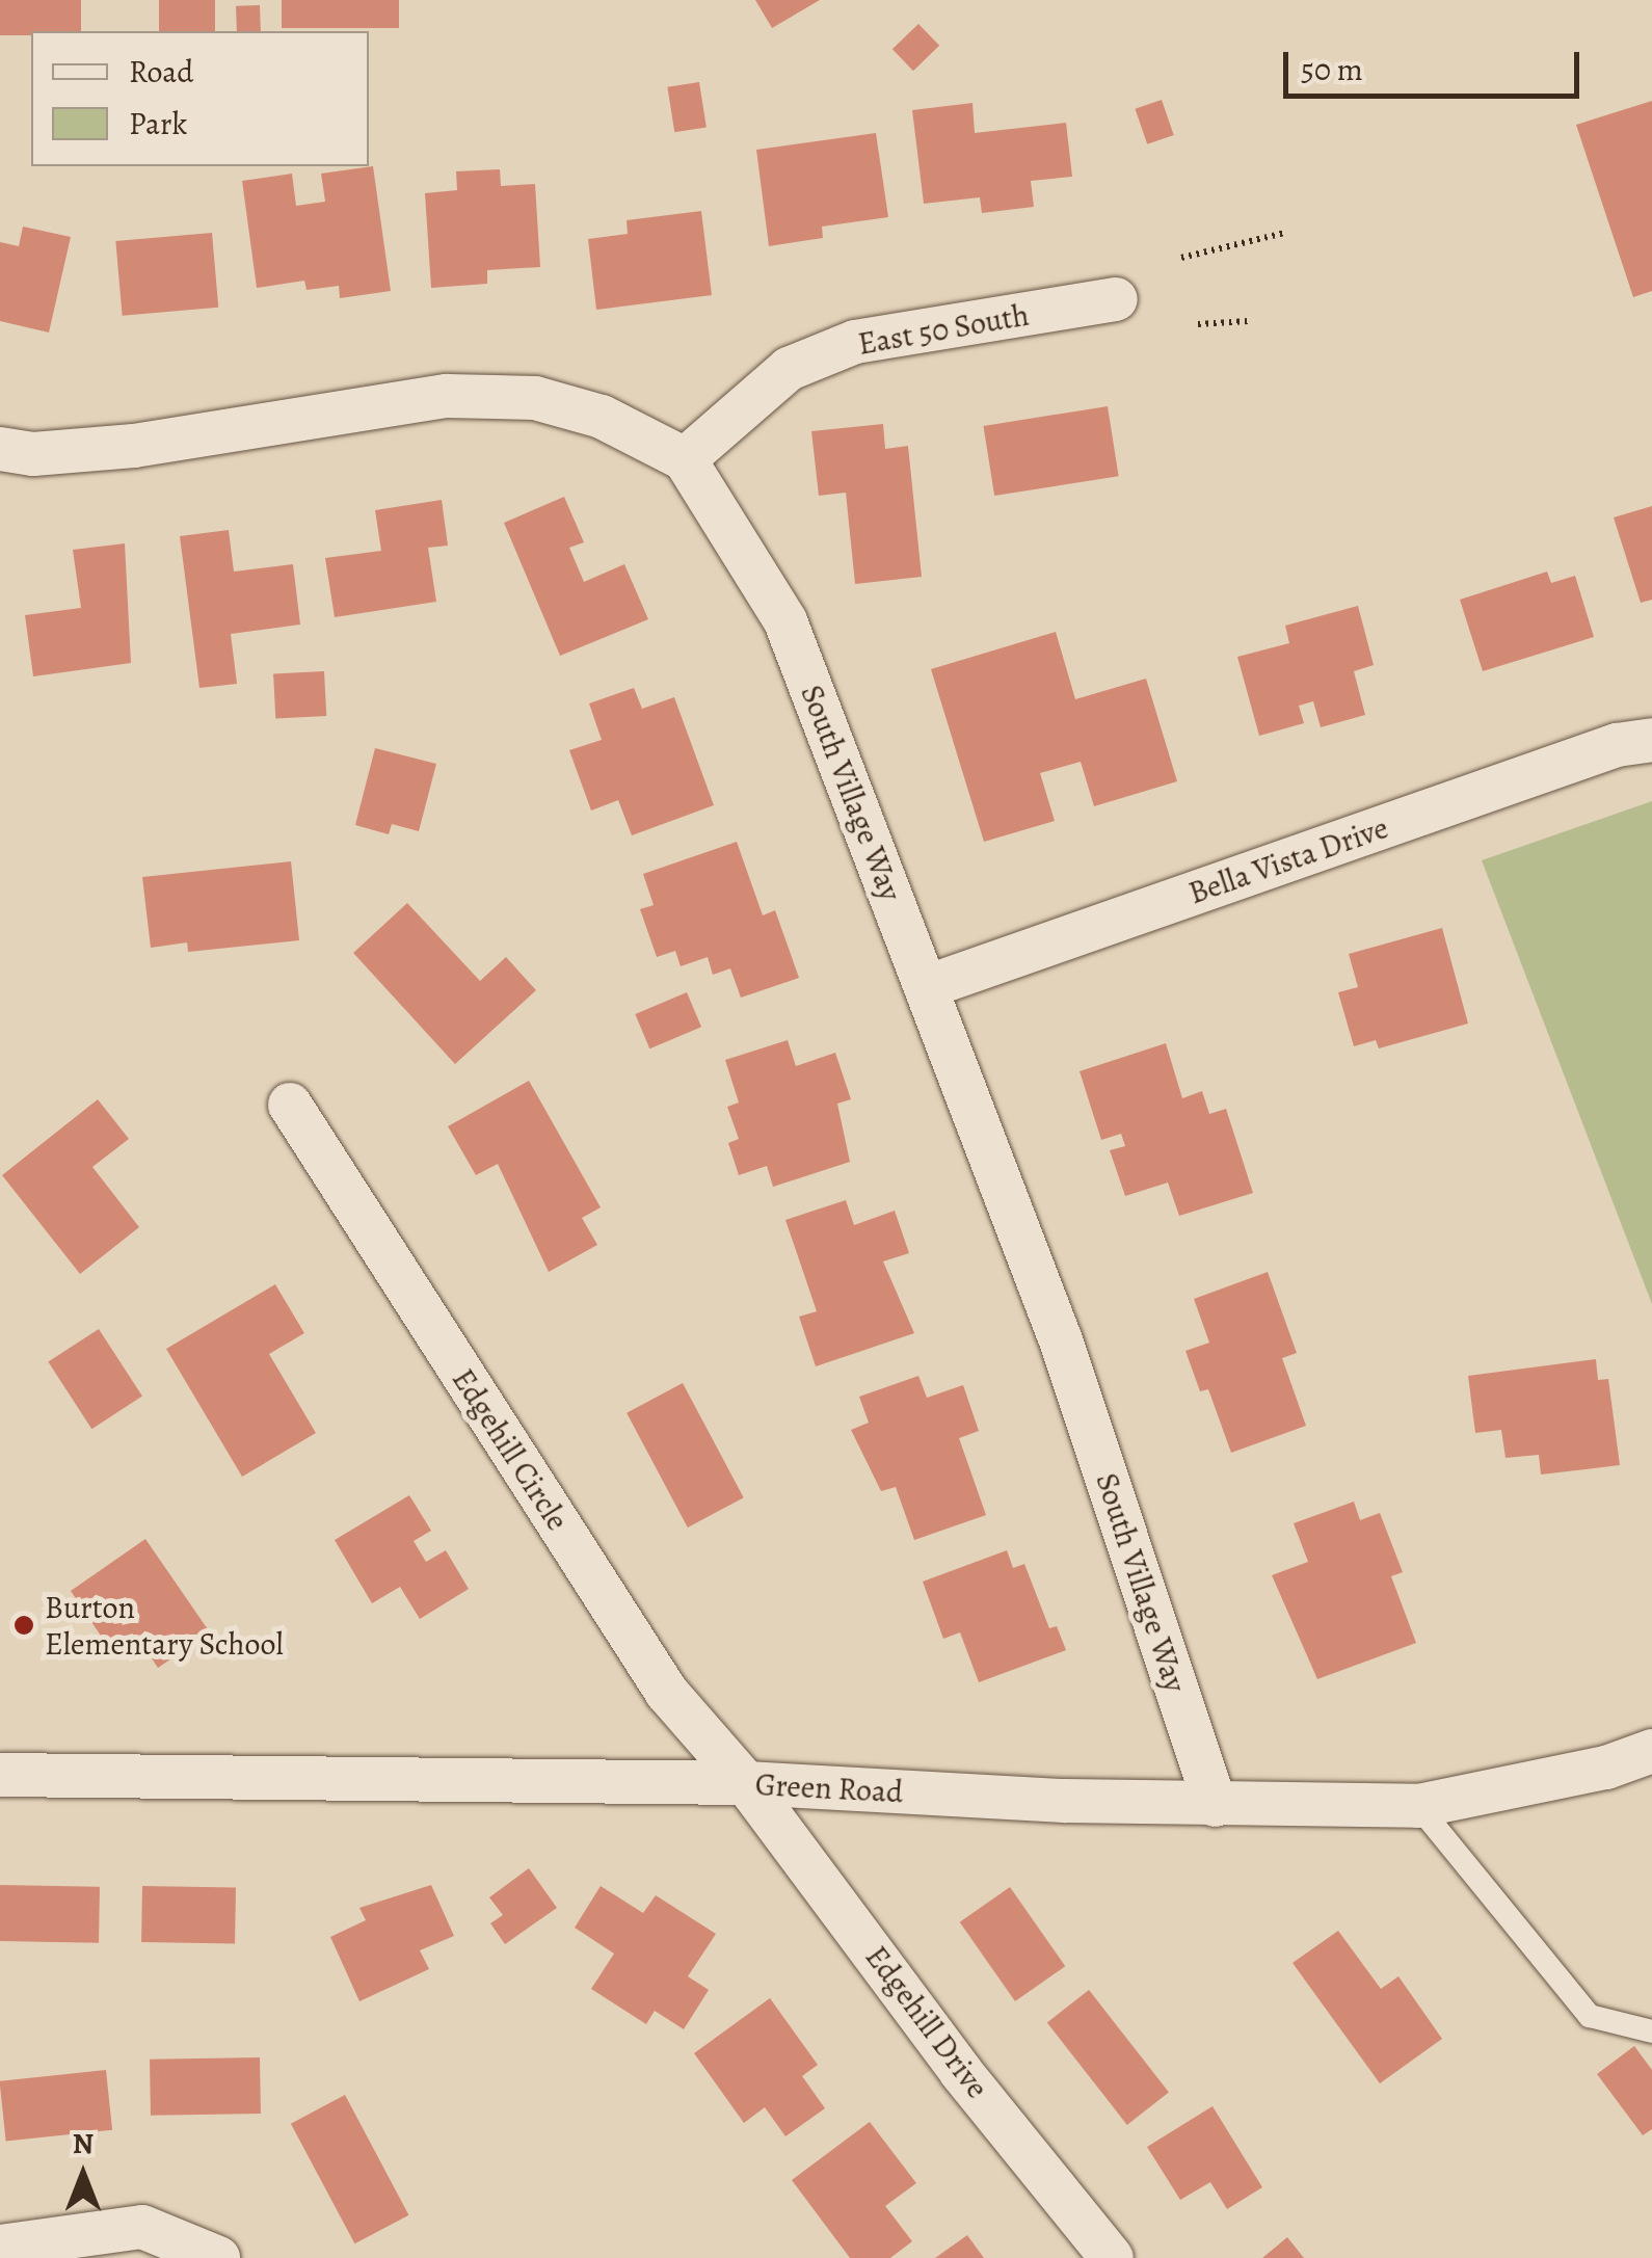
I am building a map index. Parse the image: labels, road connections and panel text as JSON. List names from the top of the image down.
{
  "streets": {
    "street": [
      "East 50 South",
      "South Village Way",
      "Bella Vista Drive",
      "Edgehill Circle",
      "Green Road",
      "Edgehill Drive"
    ]
  },
  "crossings": [
    ["East 50 South", "South Village Way"],
    ["South Village Way", "Bella Vista Drive"],
    ["South Village Way", "Green Road"],
    ["Edgehill Circle", "Green Road"],
    ["Edgehill Circle", "Edgehill Drive"],
    ["Green Road", "Edgehill Drive"]
  ],
  "places": ["Burton Elementary School"],
  "legend": ["Road", "Park"],
  "scale_bar": "50 m",
  "north": "top"
}
